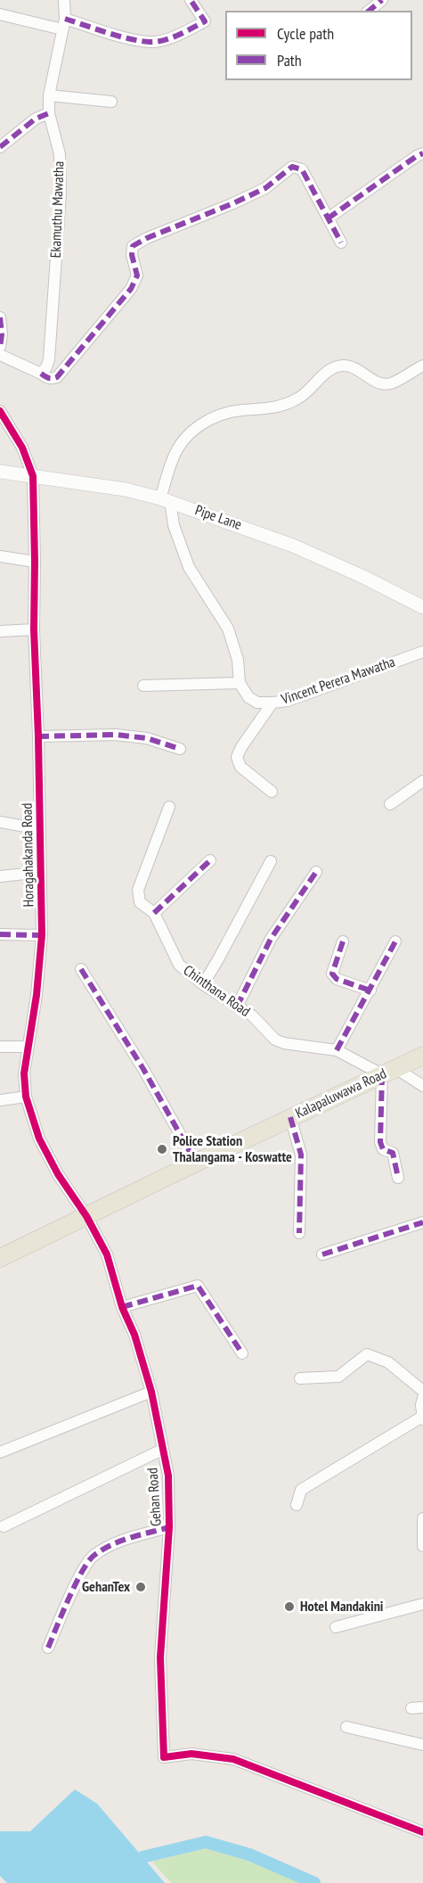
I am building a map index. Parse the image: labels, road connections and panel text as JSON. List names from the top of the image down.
{
  "streets": {
    "main road": ["Kalapaluwawa Road"],
    "street": [
      "Ekamuthu Mawatha",
      "Pipe Lane",
      "Vincent Perera Mawatha",
      "Horagahakanda Road",
      "Chinthana Road",
      "Gehan Road"
    ]
  },
  "crossings": [
    ["Pipe Lane", "Horagahakanda Road"],
    ["Horagahakanda Road", "Kalapaluwawa Road"],
    ["Horagahakanda Road", "Gehan Road"],
    ["Chinthana Road", "Kalapaluwawa Road"],
    ["Kalapaluwawa Road", "Gehan Road"]
  ],
  "places": ["Police Station Thalangama - Koswatte", "GehanTex", "Hotel Mandakini"],
  "legend": ["Cycle path", "Path"]
}
